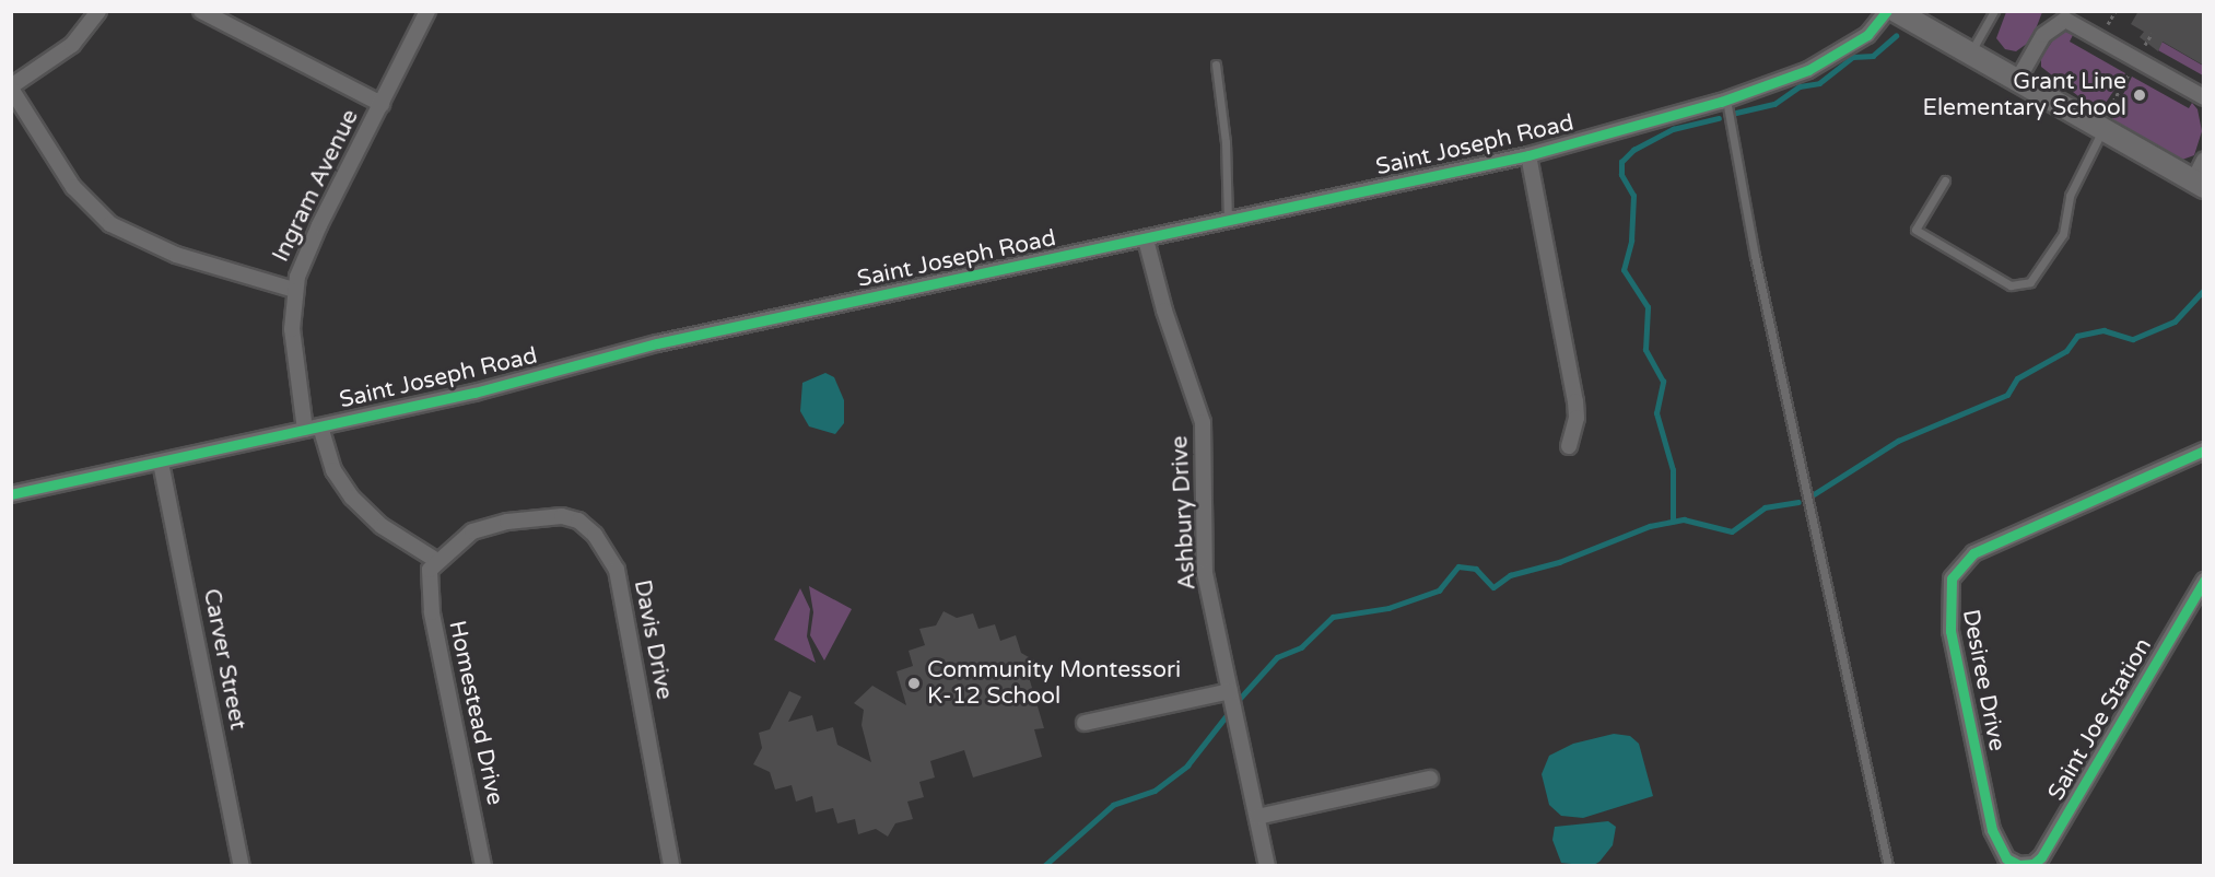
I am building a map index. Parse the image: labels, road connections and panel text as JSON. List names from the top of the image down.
{
  "streets": {
    "street": [
      "Saint Joseph Road",
      "Ingram Avenue",
      "Ashbury Drive",
      "Davis Drive",
      "Carver Street",
      "Desiree Drive",
      "Homestead Drive",
      "Saint Joe Station"
    ]
  },
  "crossings": [
    ["Saint Joseph Road", "Ingram Avenue"],
    ["Saint Joseph Road", "Ashbury Drive"],
    ["Saint Joseph Road", "Carver Street"],
    ["Davis Drive", "Homestead Drive"],
    ["Desiree Drive", "Saint Joe Station"]
  ],
  "places": ["Grant Line Elementary School", "Community Montessori K-12 School"]
}
